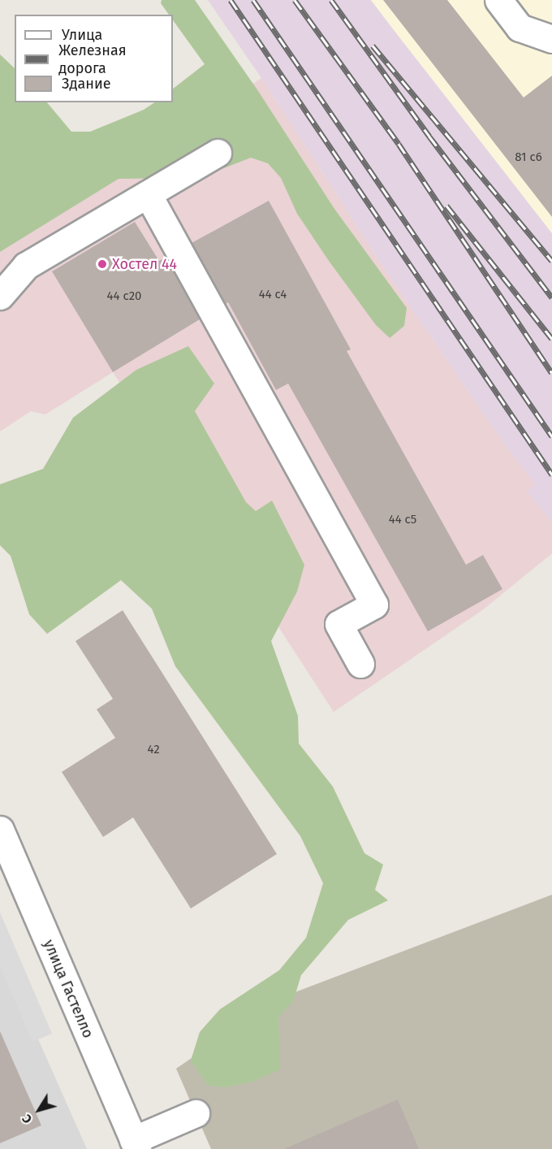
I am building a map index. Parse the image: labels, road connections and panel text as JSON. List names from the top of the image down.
{
  "streets": {
    "street": ["улица Гастелло"]
  },
  "places": ["Хостел 44"],
  "house_numbers": [
    "81 с6",
    "44 c4",
    "44 с20",
    "44 c5",
    "42"
  ],
  "legend": ["Улица", "Железная дорога", "Здание"],
  "north": "bottom left"
}
